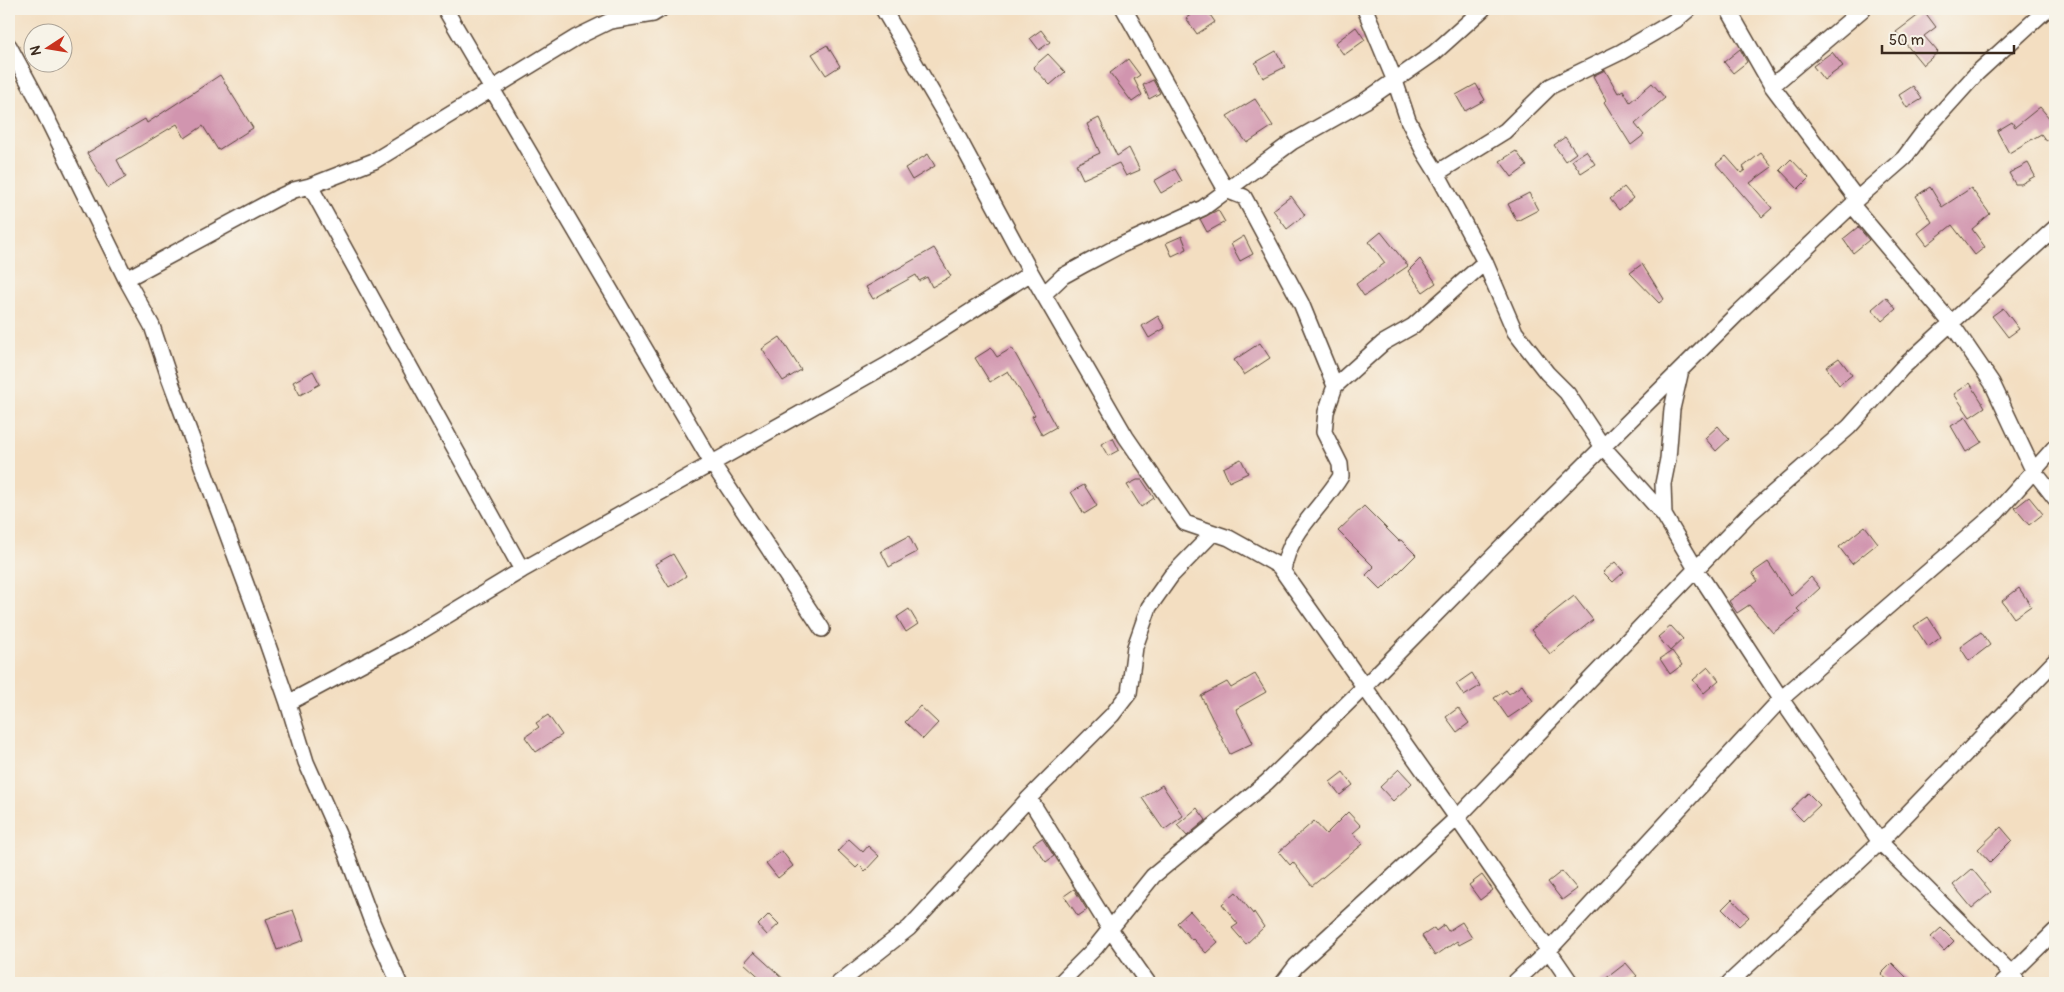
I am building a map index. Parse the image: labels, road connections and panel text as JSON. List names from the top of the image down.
{
  "scale_bar": "50 m",
  "north": "left"
}
